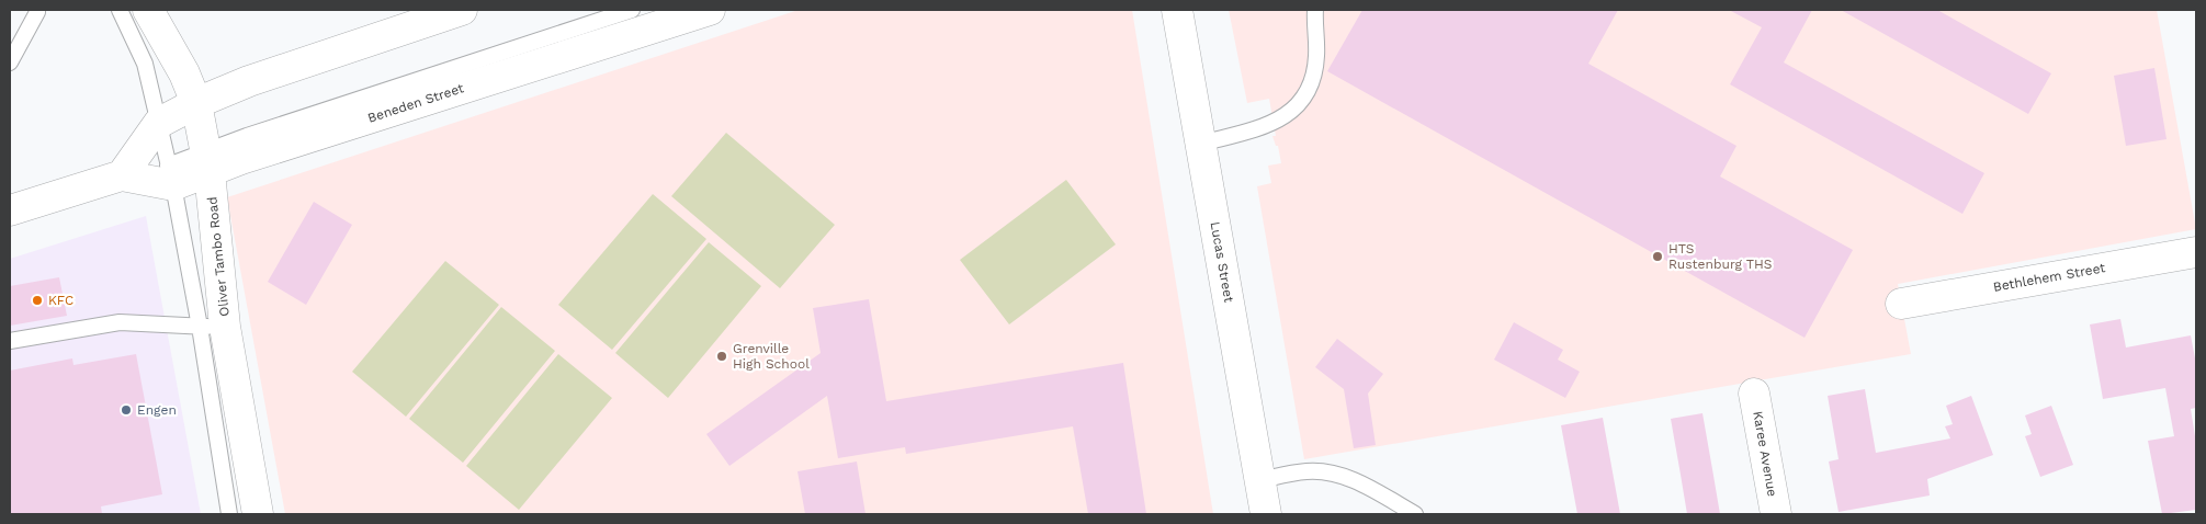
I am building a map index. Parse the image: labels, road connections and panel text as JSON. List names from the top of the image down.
{
  "streets": {
    "main road": [
      "Beneden Street",
      "Oliver Tambo Road",
      "Lucas Street",
      "Bethlehem Street",
      "Karee Avenue"
    ]
  },
  "crossings": [
    ["Beneden Street", "Oliver Tambo Road"]
  ],
  "places": [
    "HTS Rustenburg THS",
    "KFC",
    "Grenville High School",
    "Engen"
  ]
}
